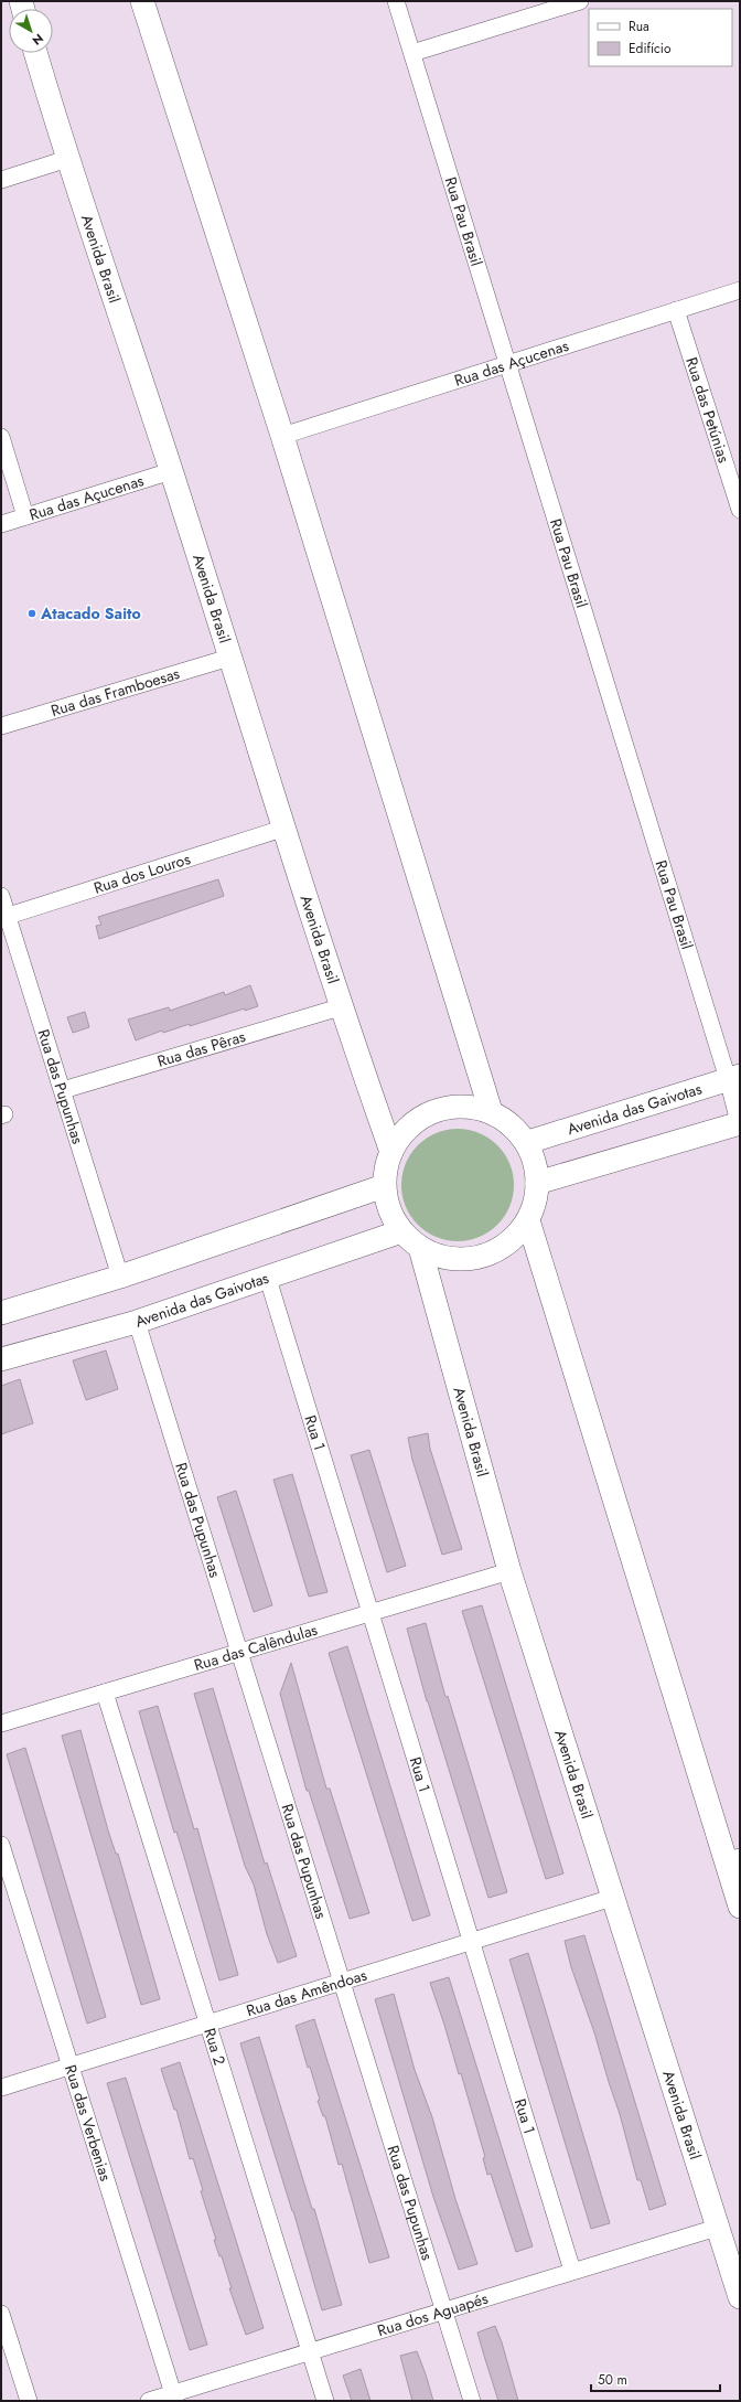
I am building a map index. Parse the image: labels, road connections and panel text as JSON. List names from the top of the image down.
{
  "streets": {
    "street": [
      "Rua Pau Brasil",
      "Avenida Brasil",
      "Rua das Açucenas",
      "Rua das Petúnias",
      "Rua das Framboesas",
      "Rua dos Louros",
      "Rua das Pêras",
      "Rua das Pupunhas",
      "Avenida das Gaivotas",
      "Rua 1",
      "Rua das Calêndulas",
      "Rua das Amêndoas",
      "Rua 2",
      "Rua das Verbenias",
      "Rua dos Aguapés"
    ]
  },
  "crossings": [
    ["Rua Pau Brasil", "Rua das Açucenas"],
    ["Rua Pau Brasil", "Avenida das Gaivotas"],
    ["Avenida Brasil", "Rua das Açucenas"],
    ["Avenida Brasil", "Rua das Framboesas"],
    ["Avenida Brasil", "Rua dos Louros"],
    ["Avenida Brasil", "Rua das Pêras"],
    ["Avenida Brasil", "Avenida das Gaivotas"],
    ["Avenida Brasil", "Rua das Calêndulas"],
    ["Avenida Brasil", "Rua das Amêndoas"],
    ["Avenida Brasil", "Rua dos Aguapés"],
    ["Rua das Açucenas", "Rua das Petúnias"],
    ["Rua dos Louros", "Rua das Pupunhas"],
    ["Rua das Pêras", "Rua das Pupunhas"],
    ["Rua das Pupunhas", "Avenida das Gaivotas"],
    ["Rua das Pupunhas", "Rua das Calêndulas"],
    ["Rua das Pupunhas", "Rua das Amêndoas"],
    ["Rua das Pupunhas", "Rua dos Aguapés"],
    ["Avenida das Gaivotas", "Rua 1"],
    ["Rua 1", "Rua das Calêndulas"],
    ["Rua 1", "Rua das Amêndoas"],
    ["Rua 1", "Rua dos Aguapés"],
    ["Rua das Calêndulas", "Rua 2"],
    ["Rua das Amêndoas", "Rua 2"],
    ["Rua das Amêndoas", "Rua das Verbenias"],
    ["Rua 2", "Rua dos Aguapés"],
    ["Rua das Verbenias", "Rua dos Aguapés"]
  ],
  "places": ["Atacado Saito"],
  "legend": ["Rua", "Edifício"],
  "scale_bar": "50 m",
  "north": "bottom right"
}
